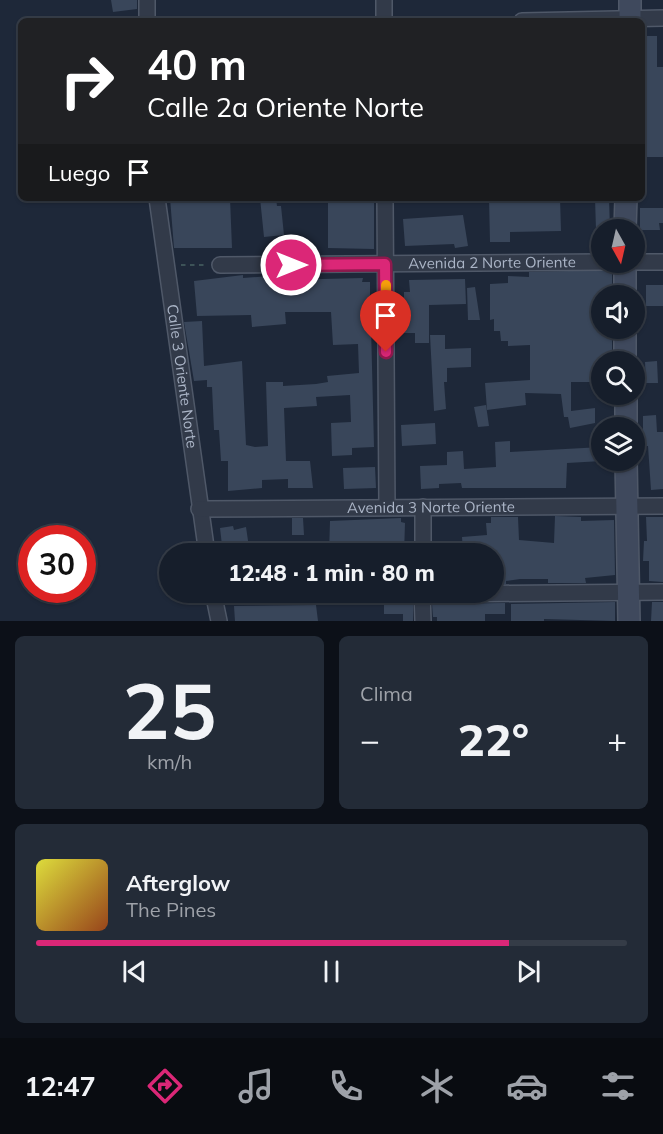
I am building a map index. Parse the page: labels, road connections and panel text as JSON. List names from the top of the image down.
{
  "streets": {
    "street": ["Avenida 2 Norte Oriente", "Calle 3 Oriente Norte", "Avenida 3 Norte Oriente"]
  },
  "crossings": [
    ["Calle 3 Oriente Norte", "Avenida 3 Norte Oriente"]
  ],
  "north": "bottom",
  "page": {
    "turn": ["40 m", "Calle 2a Oriente Norte"],
    "then": "Luego",
    "limit": "30",
    "trip": "12:48 · 1 min · 80 m",
    "tile": [
      ["25", "km/h"],
      "Clima"
    ],
    "heat": ["−", "22°", "+"],
    "song": ["Afterglow", "The Pines"],
    "tabs": "12:47"
  }
}
